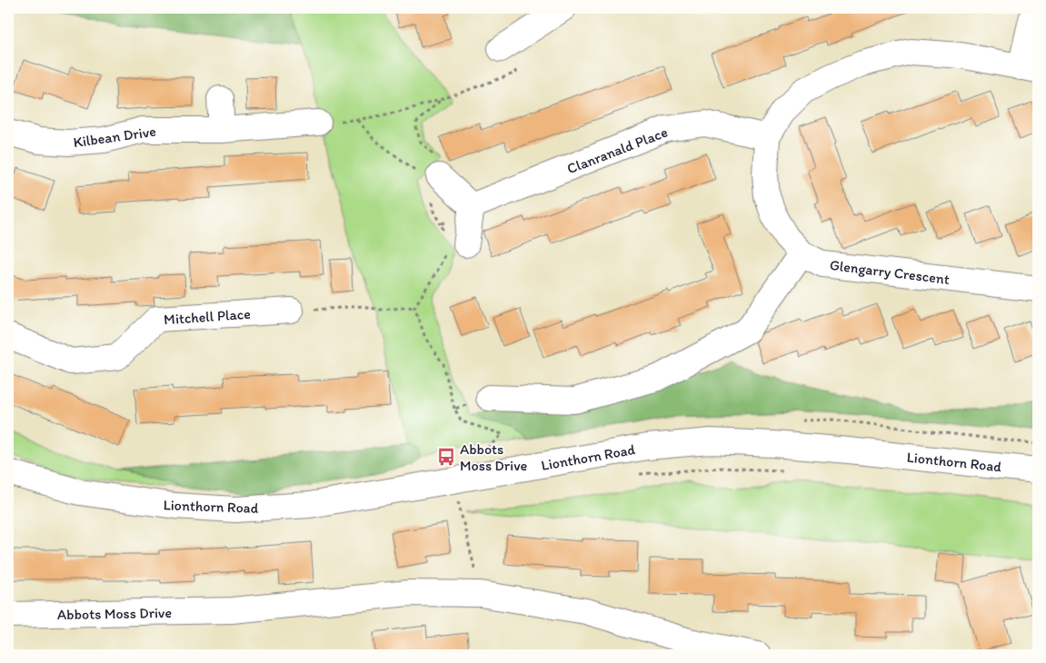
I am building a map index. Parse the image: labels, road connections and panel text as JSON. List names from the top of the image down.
{
  "streets": {
    "street": [
      "Kilbean Drive",
      "Clanranald Place",
      "Glengarry Crescent",
      "Mitchell Place",
      "Lionthorn Road",
      "Abbots Moss Drive"
    ]
  },
  "crossings": [
    ["Clanranald Place", "Glengarry Crescent"]
  ],
  "places": {
    "bus stop": ["Abbots Moss Drive"]
  }
}
